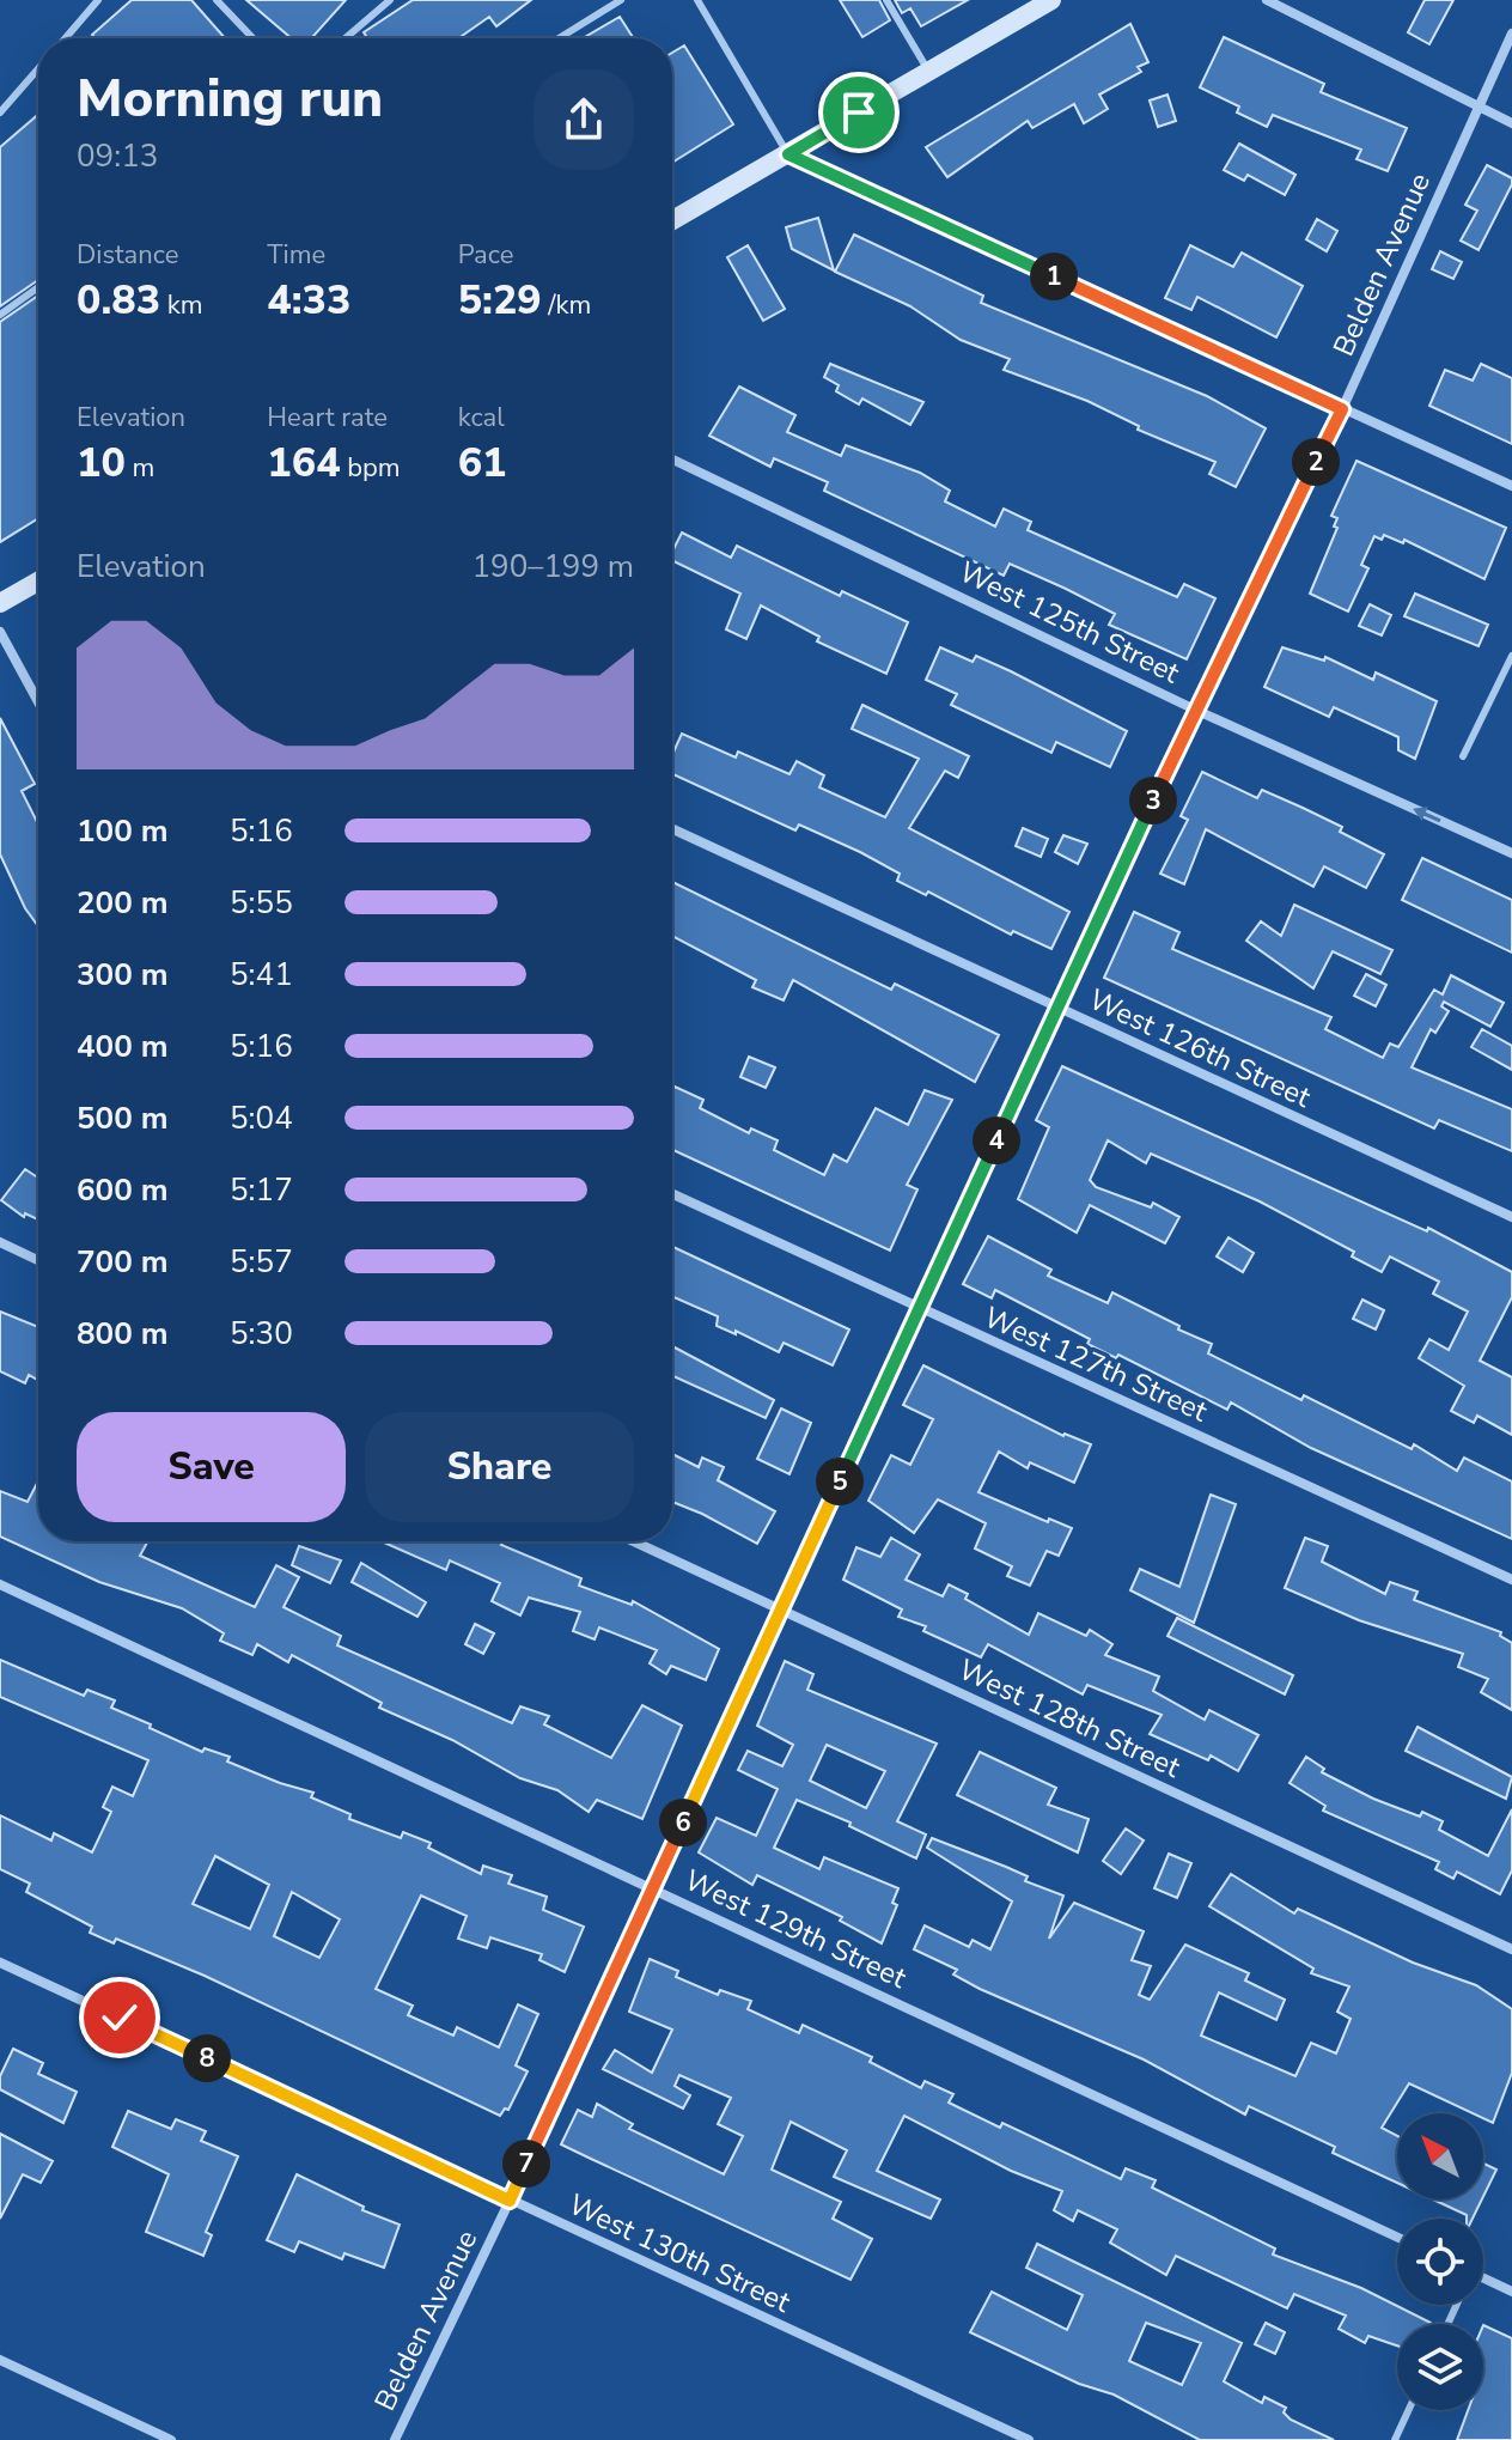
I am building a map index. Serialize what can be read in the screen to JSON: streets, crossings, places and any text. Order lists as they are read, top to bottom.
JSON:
{
  "streets": {
    "street": [
      "Belden Avenue",
      "West 125th Street",
      "West 126th Street",
      "West 127th Street",
      "West 128th Street",
      "West 129th Street",
      "West 130th Street"
    ]
  },
  "crossings": [
    ["Belden Avenue", "West 125th Street"],
    ["Belden Avenue", "West 126th Street"],
    ["Belden Avenue", "West 127th Street"],
    ["Belden Avenue", "West 128th Street"],
    ["Belden Avenue", "West 129th Street"],
    ["Belden Avenue", "West 130th Street"]
  ],
  "one_way": ["West 125th Street"],
  "north": "top left",
  "page": {
    "heading": ["Morning run", "09:13"],
    "stats": [
      ["Distance", "0.83 km"],
      ["Time", "4:33"],
      ["Pace", "5:29 /km"],
      ["Elevation", "10 m"],
      ["Heart rate", "164 bpm"],
      ["kcal", "61"]
    ],
    "pins": [
      "1",
      "2",
      "3",
      "4",
      "5",
      "6",
      "8",
      "7"
    ],
    "chart": ["Elevation", "190–199 m"],
    "list": [
      {
        "name": "100 m",
        "note": "5:16"
      },
      {
        "name": "200 m",
        "note": "5:55"
      },
      {
        "name": "300 m",
        "note": "5:41"
      },
      {
        "name": "400 m",
        "note": "5:16"
      },
      {
        "name": "500 m",
        "note": "5:04"
      },
      {
        "name": "600 m",
        "note": "5:17"
      },
      {
        "name": "700 m",
        "note": "5:57"
      },
      {
        "name": "800 m",
        "note": "5:30"
      }
    ],
    "buttons": ["Save", "Share"]
  }
}
